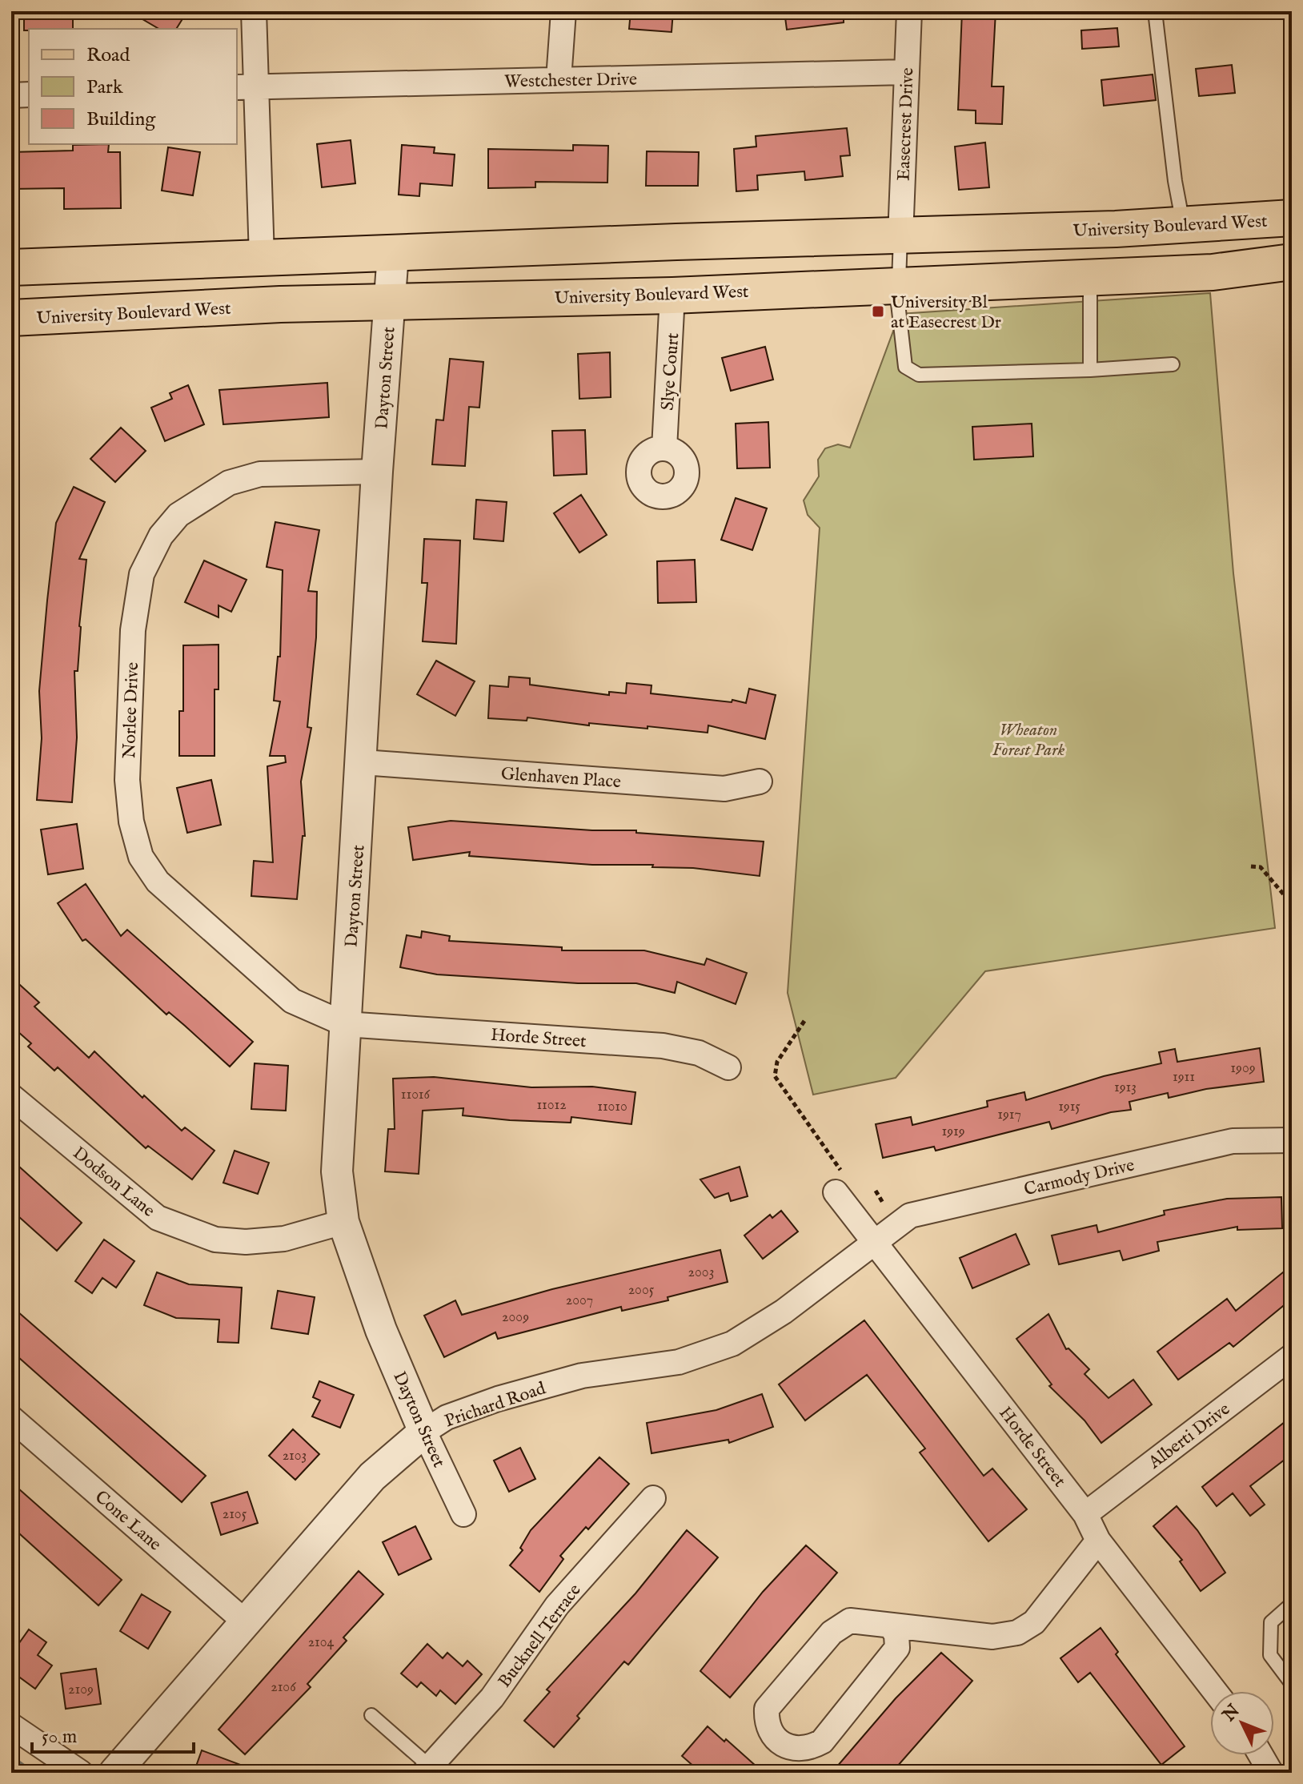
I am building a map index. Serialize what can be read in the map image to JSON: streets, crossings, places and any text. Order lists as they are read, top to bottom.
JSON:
{
  "streets": {
    "main road": ["University Boulevard West"],
    "street": [
      "Westchester Drive",
      "Easecrest Drive",
      "Slye Court",
      "Dayton Street",
      "Norlee Drive",
      "Glenhaven Place",
      "Horde Street",
      "Carmody Drive",
      "Dodson Lane",
      "Prichard Road",
      "Alberti Drive",
      "Cone Lane",
      "Bucknell Terrace"
    ]
  },
  "crossings": [
    ["Westchester Drive", "Easecrest Drive"],
    ["Easecrest Drive", "University Boulevard West"],
    ["University Boulevard West", "Slye Court"],
    ["University Boulevard West", "Dayton Street"],
    ["Dayton Street", "Norlee Drive"],
    ["Dayton Street", "Glenhaven Place"],
    ["Dayton Street", "Horde Street"],
    ["Dayton Street", "Dodson Lane"],
    ["Dayton Street", "Prichard Road"],
    ["Norlee Drive", "Horde Street"],
    ["Horde Street", "Carmody Drive"],
    ["Horde Street", "Prichard Road"],
    ["Horde Street", "Alberti Drive"],
    ["Carmody Drive", "Prichard Road"],
    ["Prichard Road", "Cone Lane"]
  ],
  "parks": ["Wheaton Forest Park"],
  "places": {
    "transit": ["University Bl at Easecrest Dr"]
  },
  "house_numbers": [
    "1909",
    "1911",
    "1913",
    "11016",
    "11012",
    "11010",
    "1915",
    "1917",
    "1919",
    "2003",
    "2005",
    "2007",
    "2009",
    "2103",
    "2105",
    "2104",
    "2106",
    "2109"
  ],
  "legend": ["Road", "Park", "Building"],
  "scale_bar": "50 m",
  "north": "top left"
}
